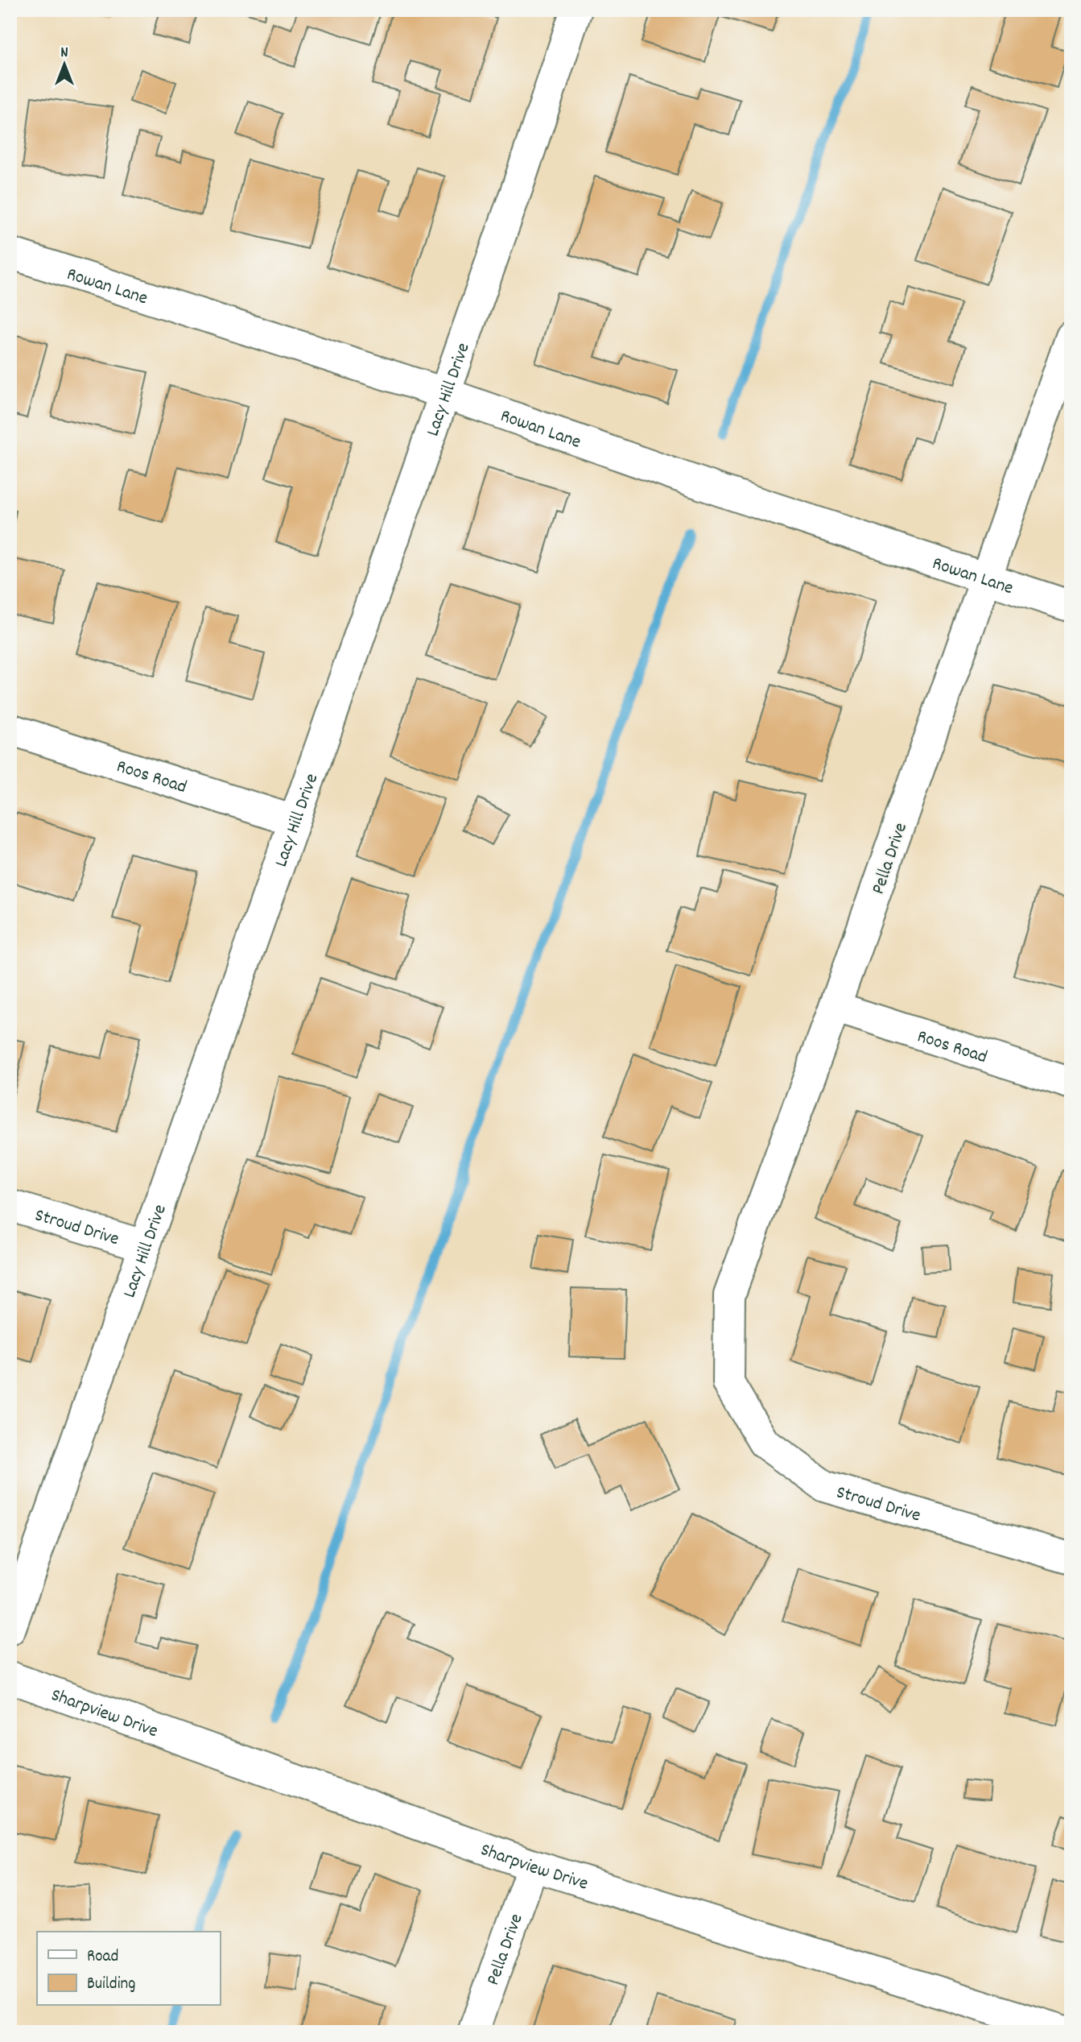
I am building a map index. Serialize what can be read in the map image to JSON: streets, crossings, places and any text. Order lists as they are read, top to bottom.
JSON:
{
  "streets": {
    "street": [
      "Rowan Lane",
      "Lacy Hill Drive",
      "Roos Road",
      "Pella Drive",
      "Stroud Drive",
      "Sharpview Drive"
    ]
  },
  "crossings": [
    ["Rowan Lane", "Lacy Hill Drive"],
    ["Rowan Lane", "Pella Drive"],
    ["Lacy Hill Drive", "Roos Road"],
    ["Lacy Hill Drive", "Stroud Drive"],
    ["Roos Road", "Pella Drive"],
    ["Pella Drive", "Stroud Drive"],
    ["Pella Drive", "Sharpview Drive"]
  ],
  "legend": ["Road", "Building"],
  "north": "top"
}
